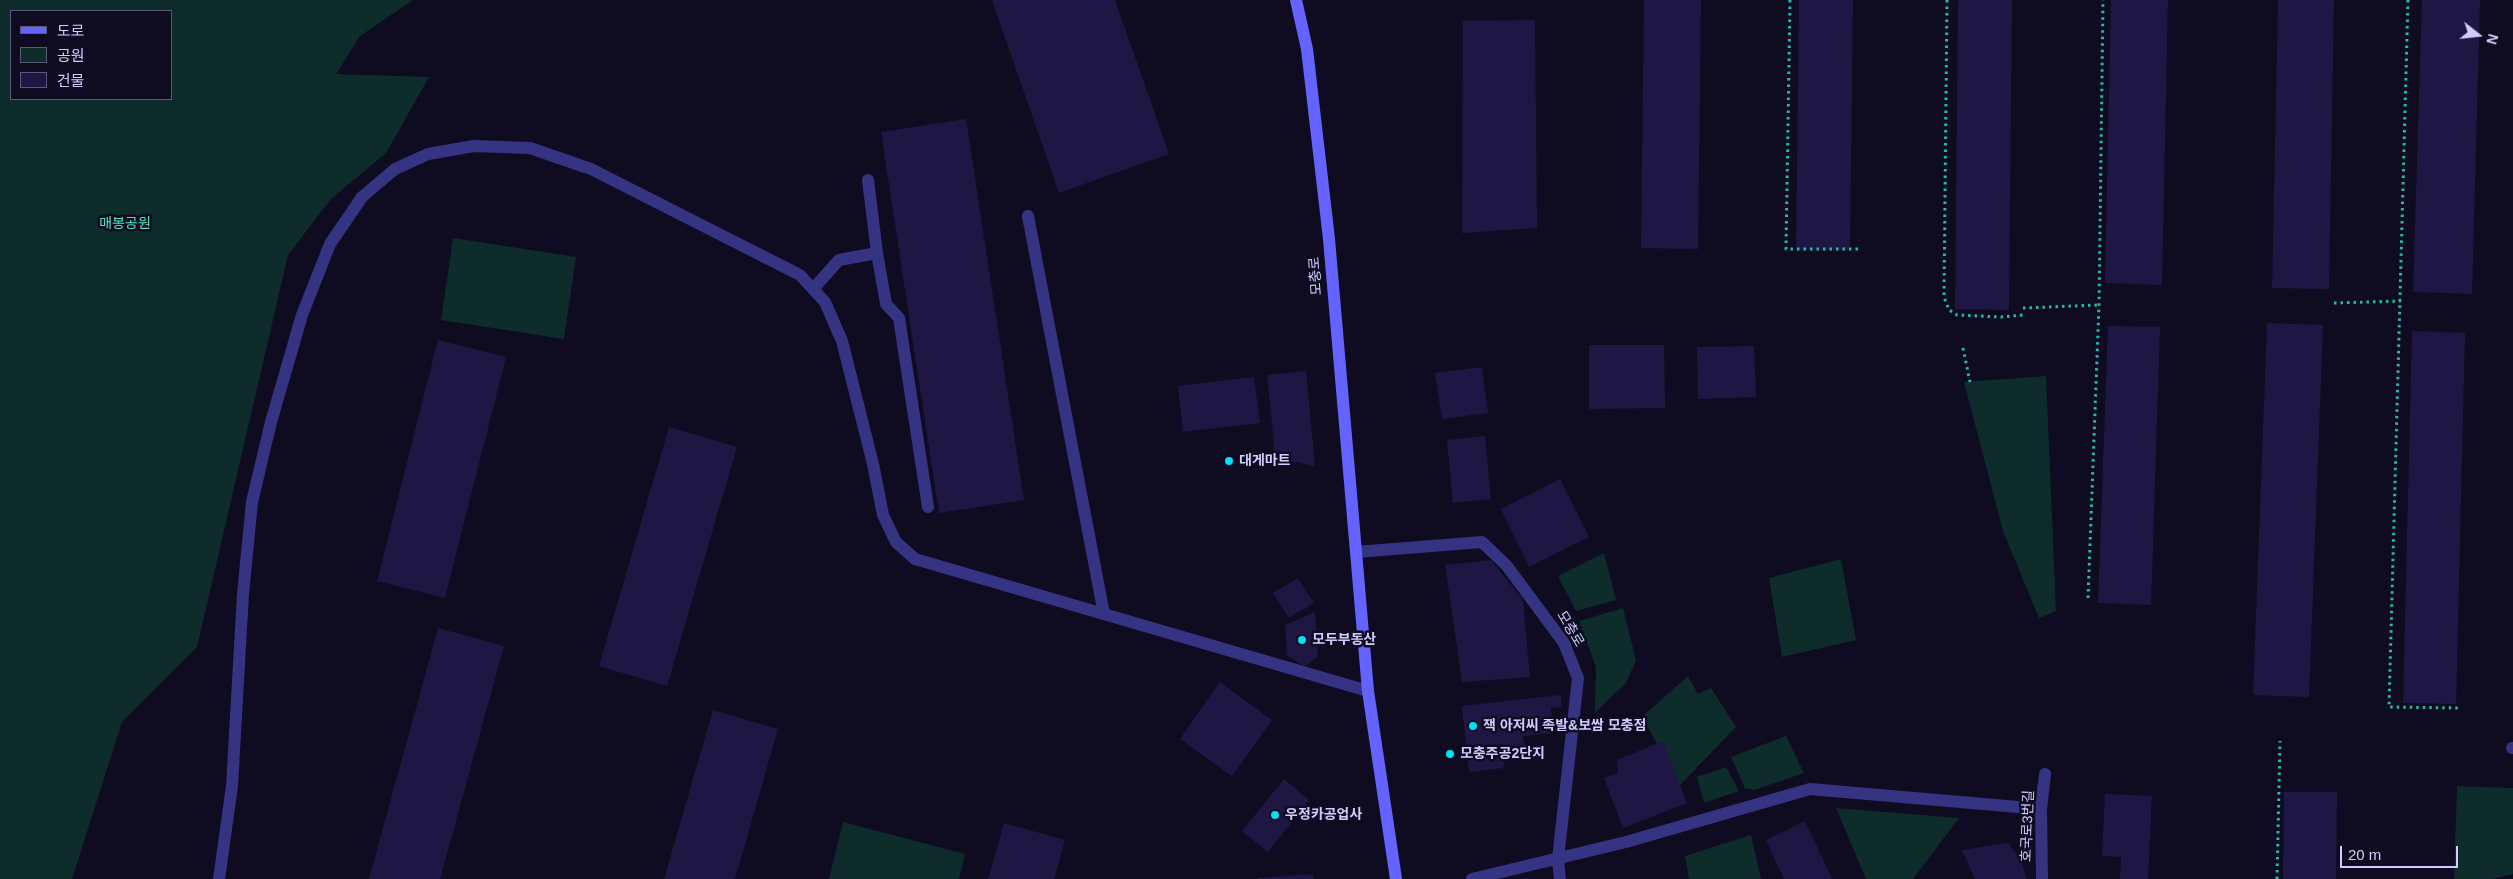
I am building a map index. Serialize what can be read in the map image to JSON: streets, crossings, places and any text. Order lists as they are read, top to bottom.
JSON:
{
  "streets": {
    "main road": ["모충로"],
    "street": ["호국로3번길"]
  },
  "parks": ["매봉공원"],
  "places": [
    "대게마트",
    "모두부동산",
    "잭 아저씨 족발&보쌈 모충점",
    "모충주공2단지",
    "우정카공업사"
  ],
  "legend": ["도로", "공원", "건물"],
  "scale_bar": "20 m",
  "north": "right"
}
